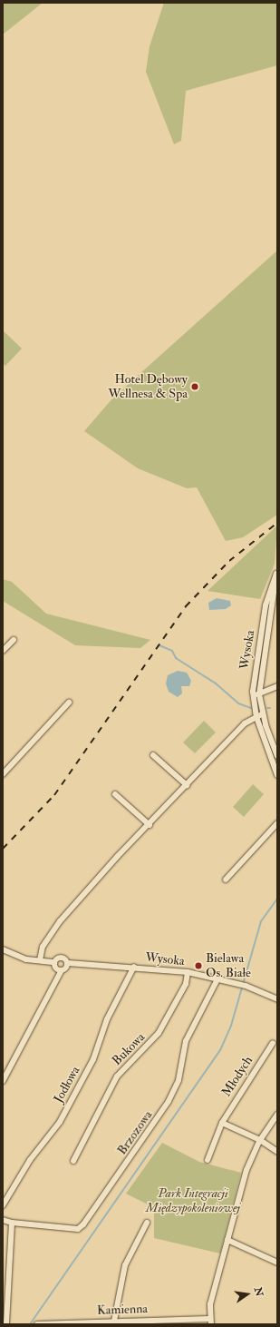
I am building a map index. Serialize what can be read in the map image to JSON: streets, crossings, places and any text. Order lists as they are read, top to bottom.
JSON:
{
  "streets": {
    "street": [
      "Wysoka",
      "Bukowa",
      "Młodych",
      "Jodłowa",
      "Brzozowa",
      "Kamienna"
    ]
  },
  "crossings": [
    ["Wysoka", "Bukowa"],
    ["Wysoka", "Jodłowa"],
    ["Wysoka", "Brzozowa"]
  ],
  "parks": ["Park Integracji Międzypokoleniowej"],
  "places": ["Hotel Dębowy Wellnesa & Spa", "Bielawa Os. Białe"],
  "north": "right"
}
